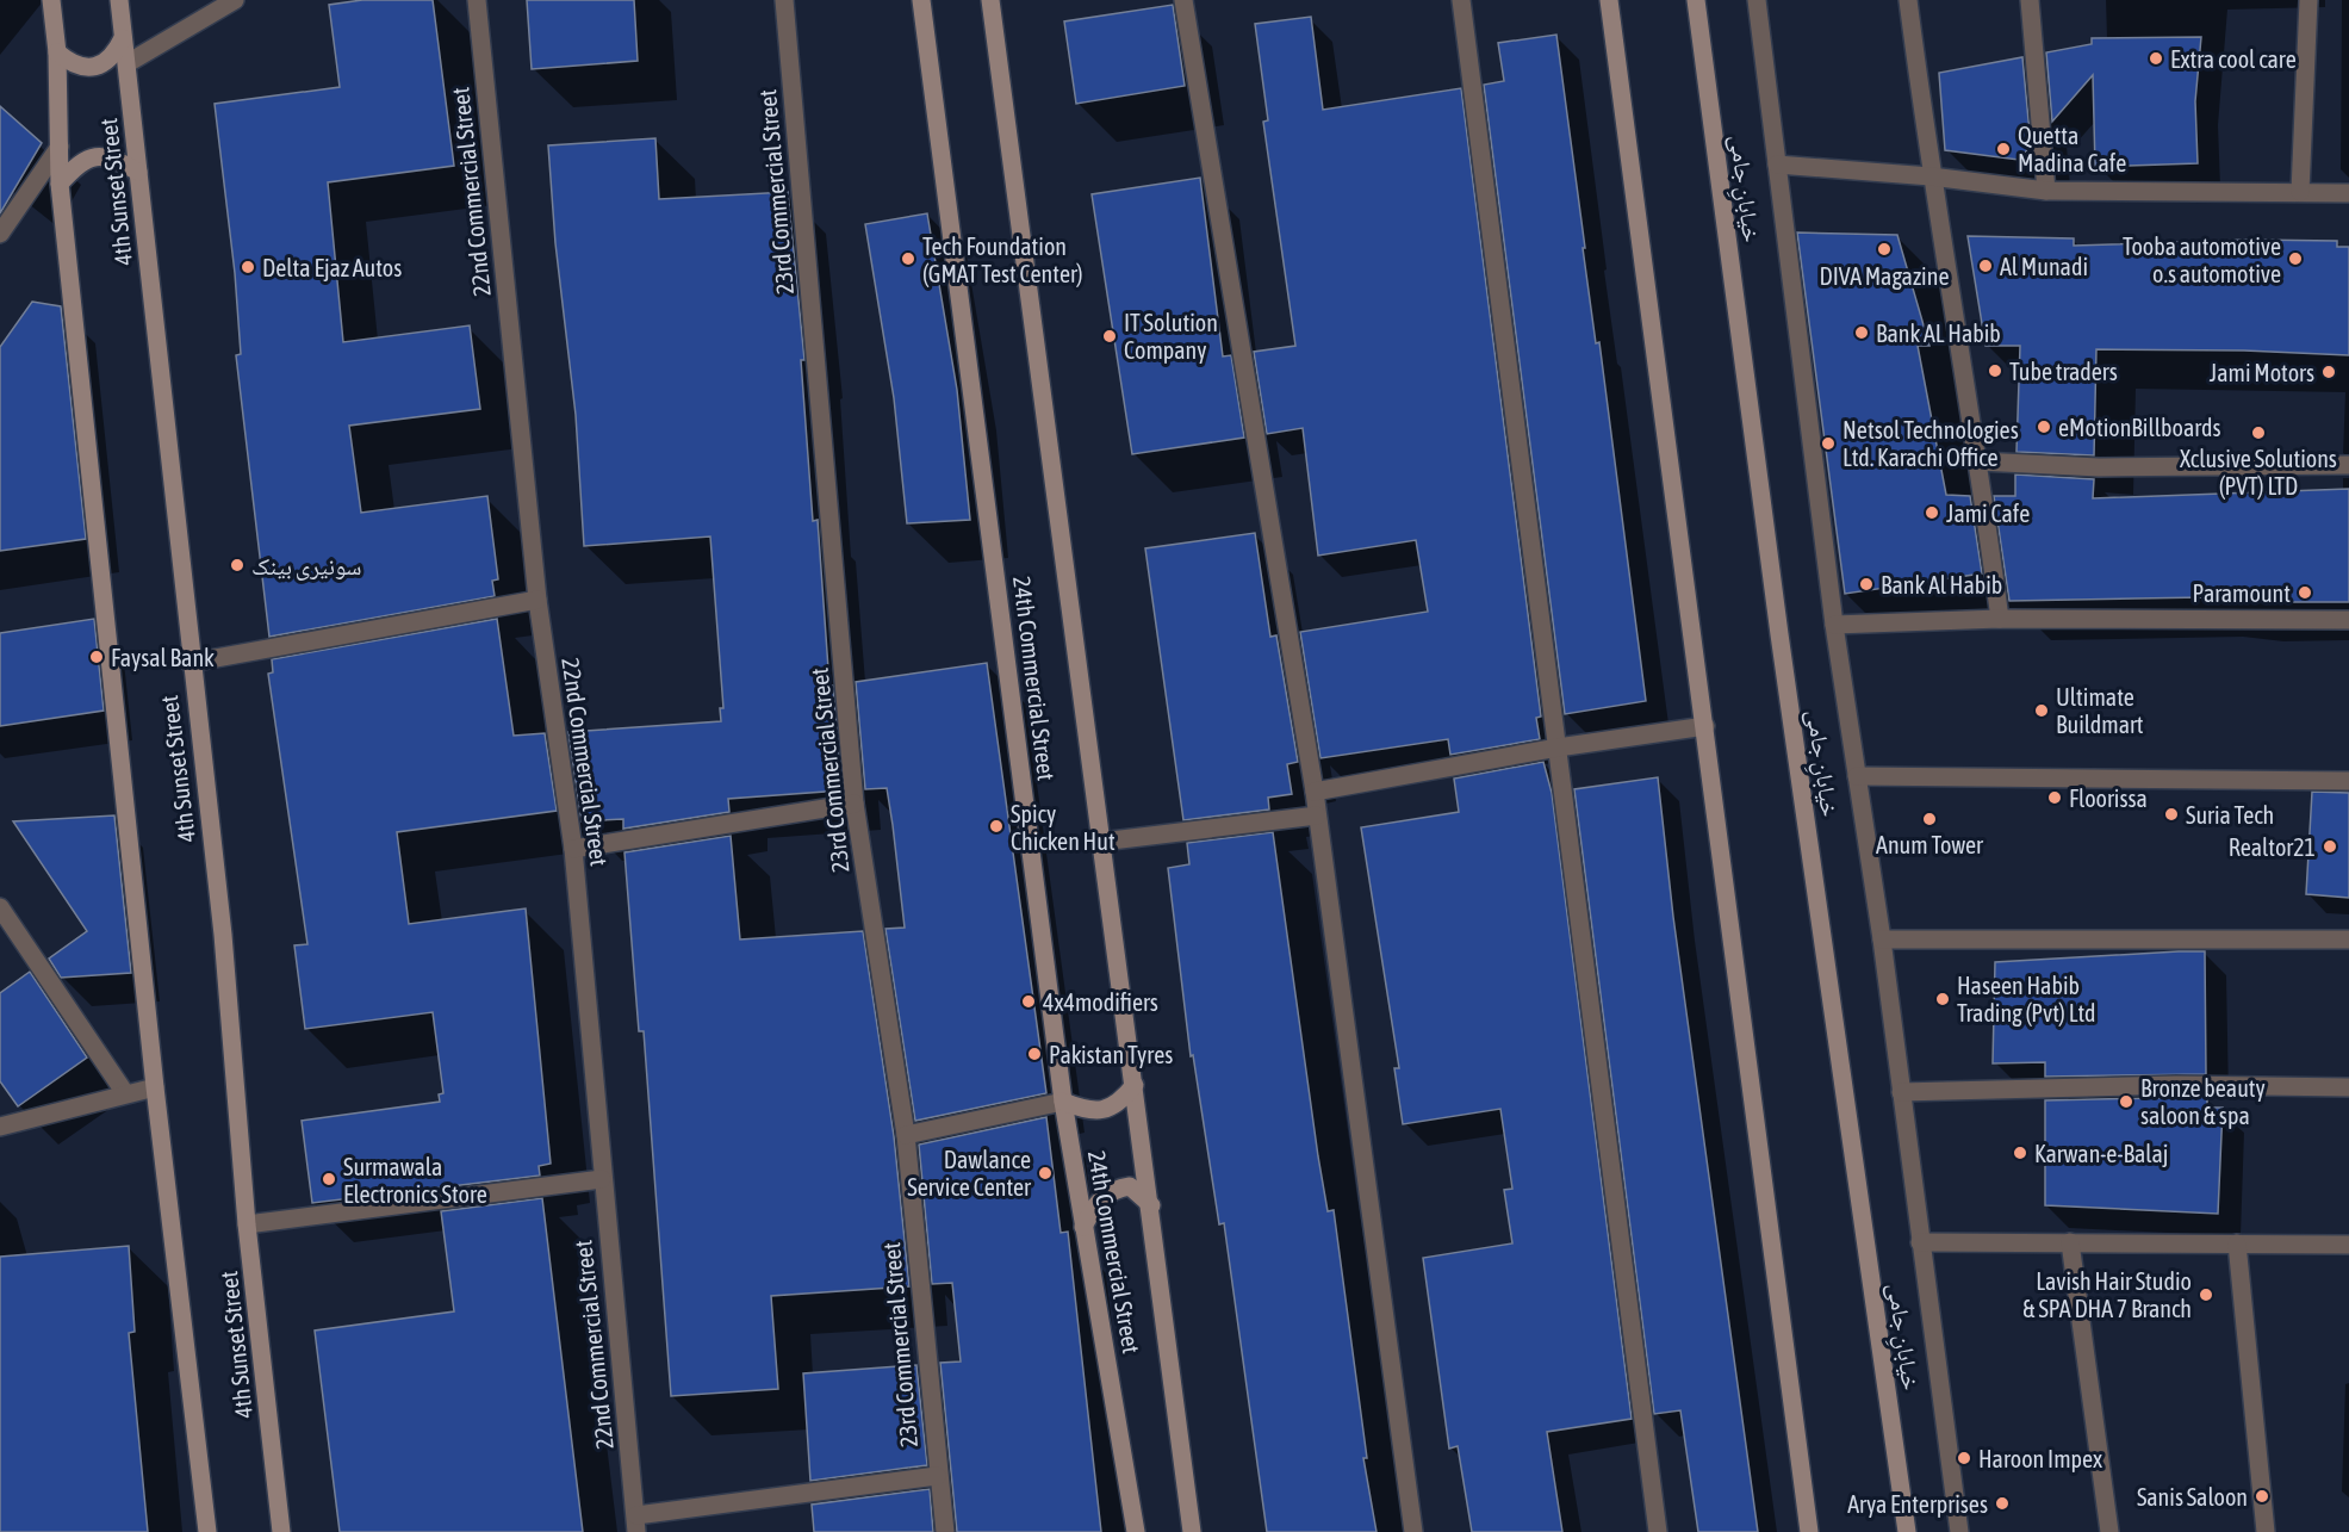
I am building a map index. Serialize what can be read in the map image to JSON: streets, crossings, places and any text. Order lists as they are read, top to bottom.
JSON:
{
  "streets": {
    "street": [
      "خیابانِ جامی",
      "4th Sunset Street",
      "22nd Commercial Street",
      "23rd Commercial Street",
      "24th Commercial Street"
    ]
  },
  "places": [
    "Extra cool care",
    "Quetta Madina Cafe",
    "DIVA Magazine",
    "Tech Foundation (GMAT Test Center)",
    "Tooba automotive o.s automotive",
    "Al Munadi",
    "Delta Ejaz Autos",
    "Bank AL Habib",
    "IT Solution Company",
    "Tube traders",
    "Jami Motors",
    "eMotionBillboards",
    "Xclusive Solutions (PVT) LTD",
    "Netsol Technologies Ltd. Karachi Office",
    "Jami Cafe",
    "سونیری بینک",
    "Bank Al Habib",
    "Paramount",
    "Faysal Bank",
    "Ultimate Buildmart",
    "Floorissa",
    "Suria Tech",
    "Anum Tower",
    "Spicy Chicken Hut",
    "Realtor21",
    "Haseen Habib Trading (Pvt) Ltd",
    "4x4modifiers",
    "Pakistan Tyres",
    "Bronze beauty saloon & spa",
    "Karwan-e-Balaj",
    "Dawlance Service Center",
    "Surmawala Electronics Store",
    "Lavish Hair Studio & SPA DHA 7 Branch",
    "Haroon Impex",
    "Sanis Saloon",
    "Arya Enterprises"
  ]
}
